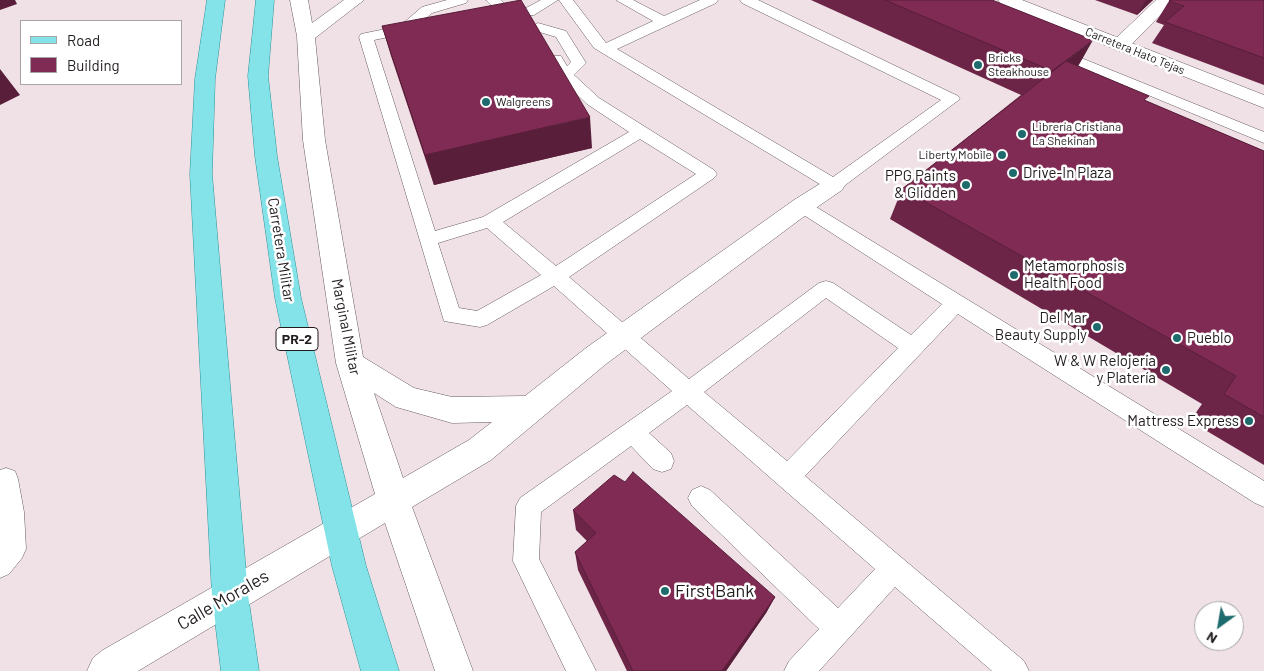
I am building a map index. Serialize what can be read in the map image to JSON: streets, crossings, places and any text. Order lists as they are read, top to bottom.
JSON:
{
  "streets": {
    "main road": ["Carretera Militar", "PR-2"],
    "street": ["Carretera Hato Tejas", "Marginal Militar", "Calle Morales"]
  },
  "crossings": [
    ["Carretera Militar", "Calle Morales"],
    ["Marginal Militar", "Calle Morales"]
  ],
  "places": [
    "Bricks Steakhouse",
    "Walgreens",
    "Librería Cristiana La Shekinah",
    "Liberty Mobile",
    "Drive-In Plaza",
    "PPG Paints & Glidden",
    "Metamorphosis Health Food",
    "Del Mar Beauty Supply",
    "Pueblo",
    "W & W Relojería y Platería",
    "Mattress Express",
    "First Bank"
  ],
  "legend": ["Road", "Building"],
  "north": "bottom left"
}
